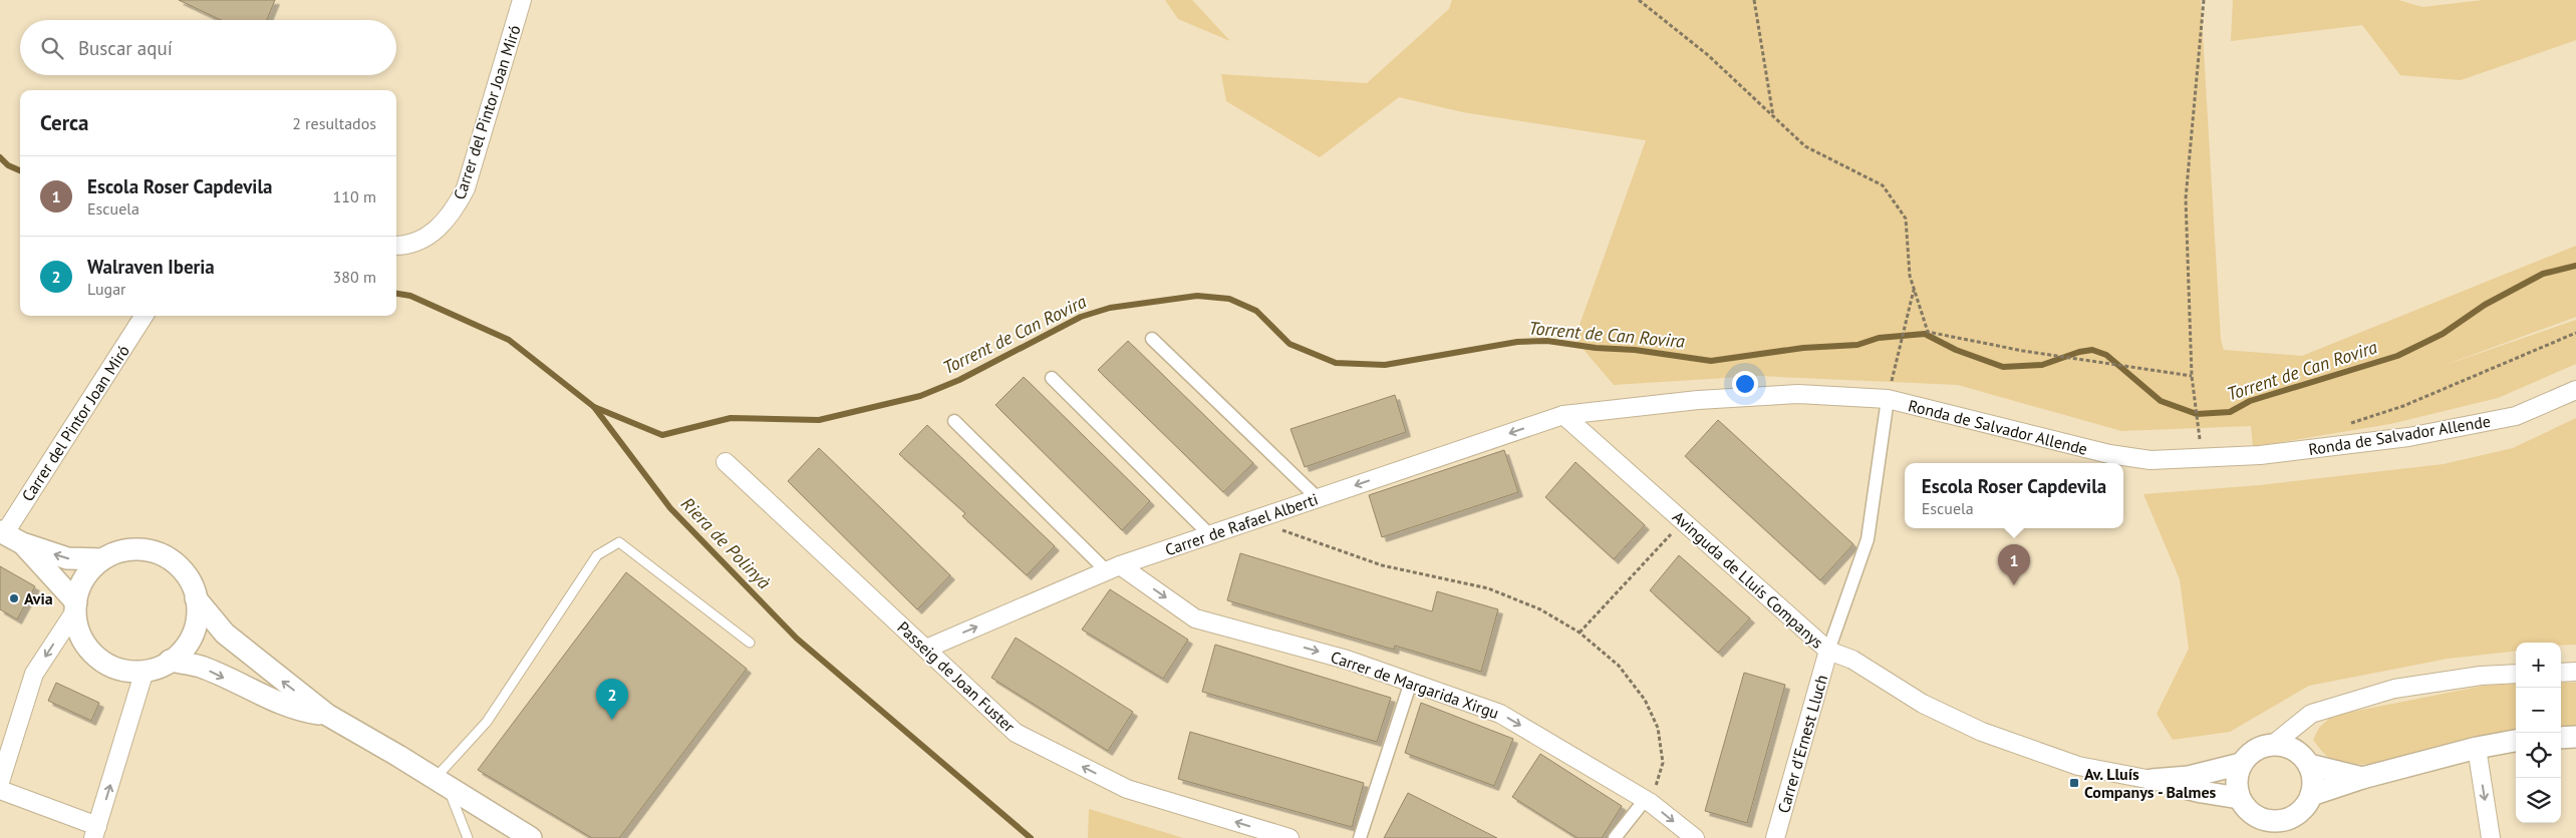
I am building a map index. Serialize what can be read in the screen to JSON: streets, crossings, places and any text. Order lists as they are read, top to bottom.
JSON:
{
  "streets": {
    "street": [
      "Carrer del Pintor Joan Miró",
      "Ronda de Salvador Allende",
      "Carrer de Rafael Alberti",
      "Avinguda de Lluís Companys",
      "Passeig de Joan Fuster",
      "Carrer de Margarida Xirgu",
      "Carrer d'Ernest Lluch"
    ]
  },
  "crossings": [
    ["Ronda de Salvador Allende", "Carrer de Rafael Alberti"],
    ["Ronda de Salvador Allende", "Avinguda de Lluís Companys"],
    ["Carrer de Rafael Alberti", "Avinguda de Lluís Companys"],
    ["Carrer de Rafael Alberti", "Passeig de Joan Fuster"],
    ["Carrer de Rafael Alberti", "Carrer de Margarida Xirgu"],
    ["Avinguda de Lluís Companys", "Carrer d'Ernest Lluch"]
  ],
  "one_way": ["Passeig de Joan Fuster", "Carrer de Margarida Xirgu"],
  "water": ["Torrent de Can Rovira", "Riera de Polinyà"],
  "places": {
    "other": ["Avia"],
    "transit": ["Av. Lluís Companys - Balmes"]
  },
  "page": {
    "search": "Buscar aquí",
    "heading": ["Cerca", "2 resultados"],
    "list": [
      {
        "mark": "1",
        "name": "Escola Roser Capdevila",
        "note": "Escuela",
        "value": "110 m"
      },
      {
        "mark": "2",
        "name": "Walraven Iberia",
        "note": "Lugar",
        "value": "380 m"
      }
    ],
    "popup": ["Escola Roser Capdevila", "Escuela"],
    "pins": ["1", "2"],
    "map_buttons": ["+", "−"]
  }
}
